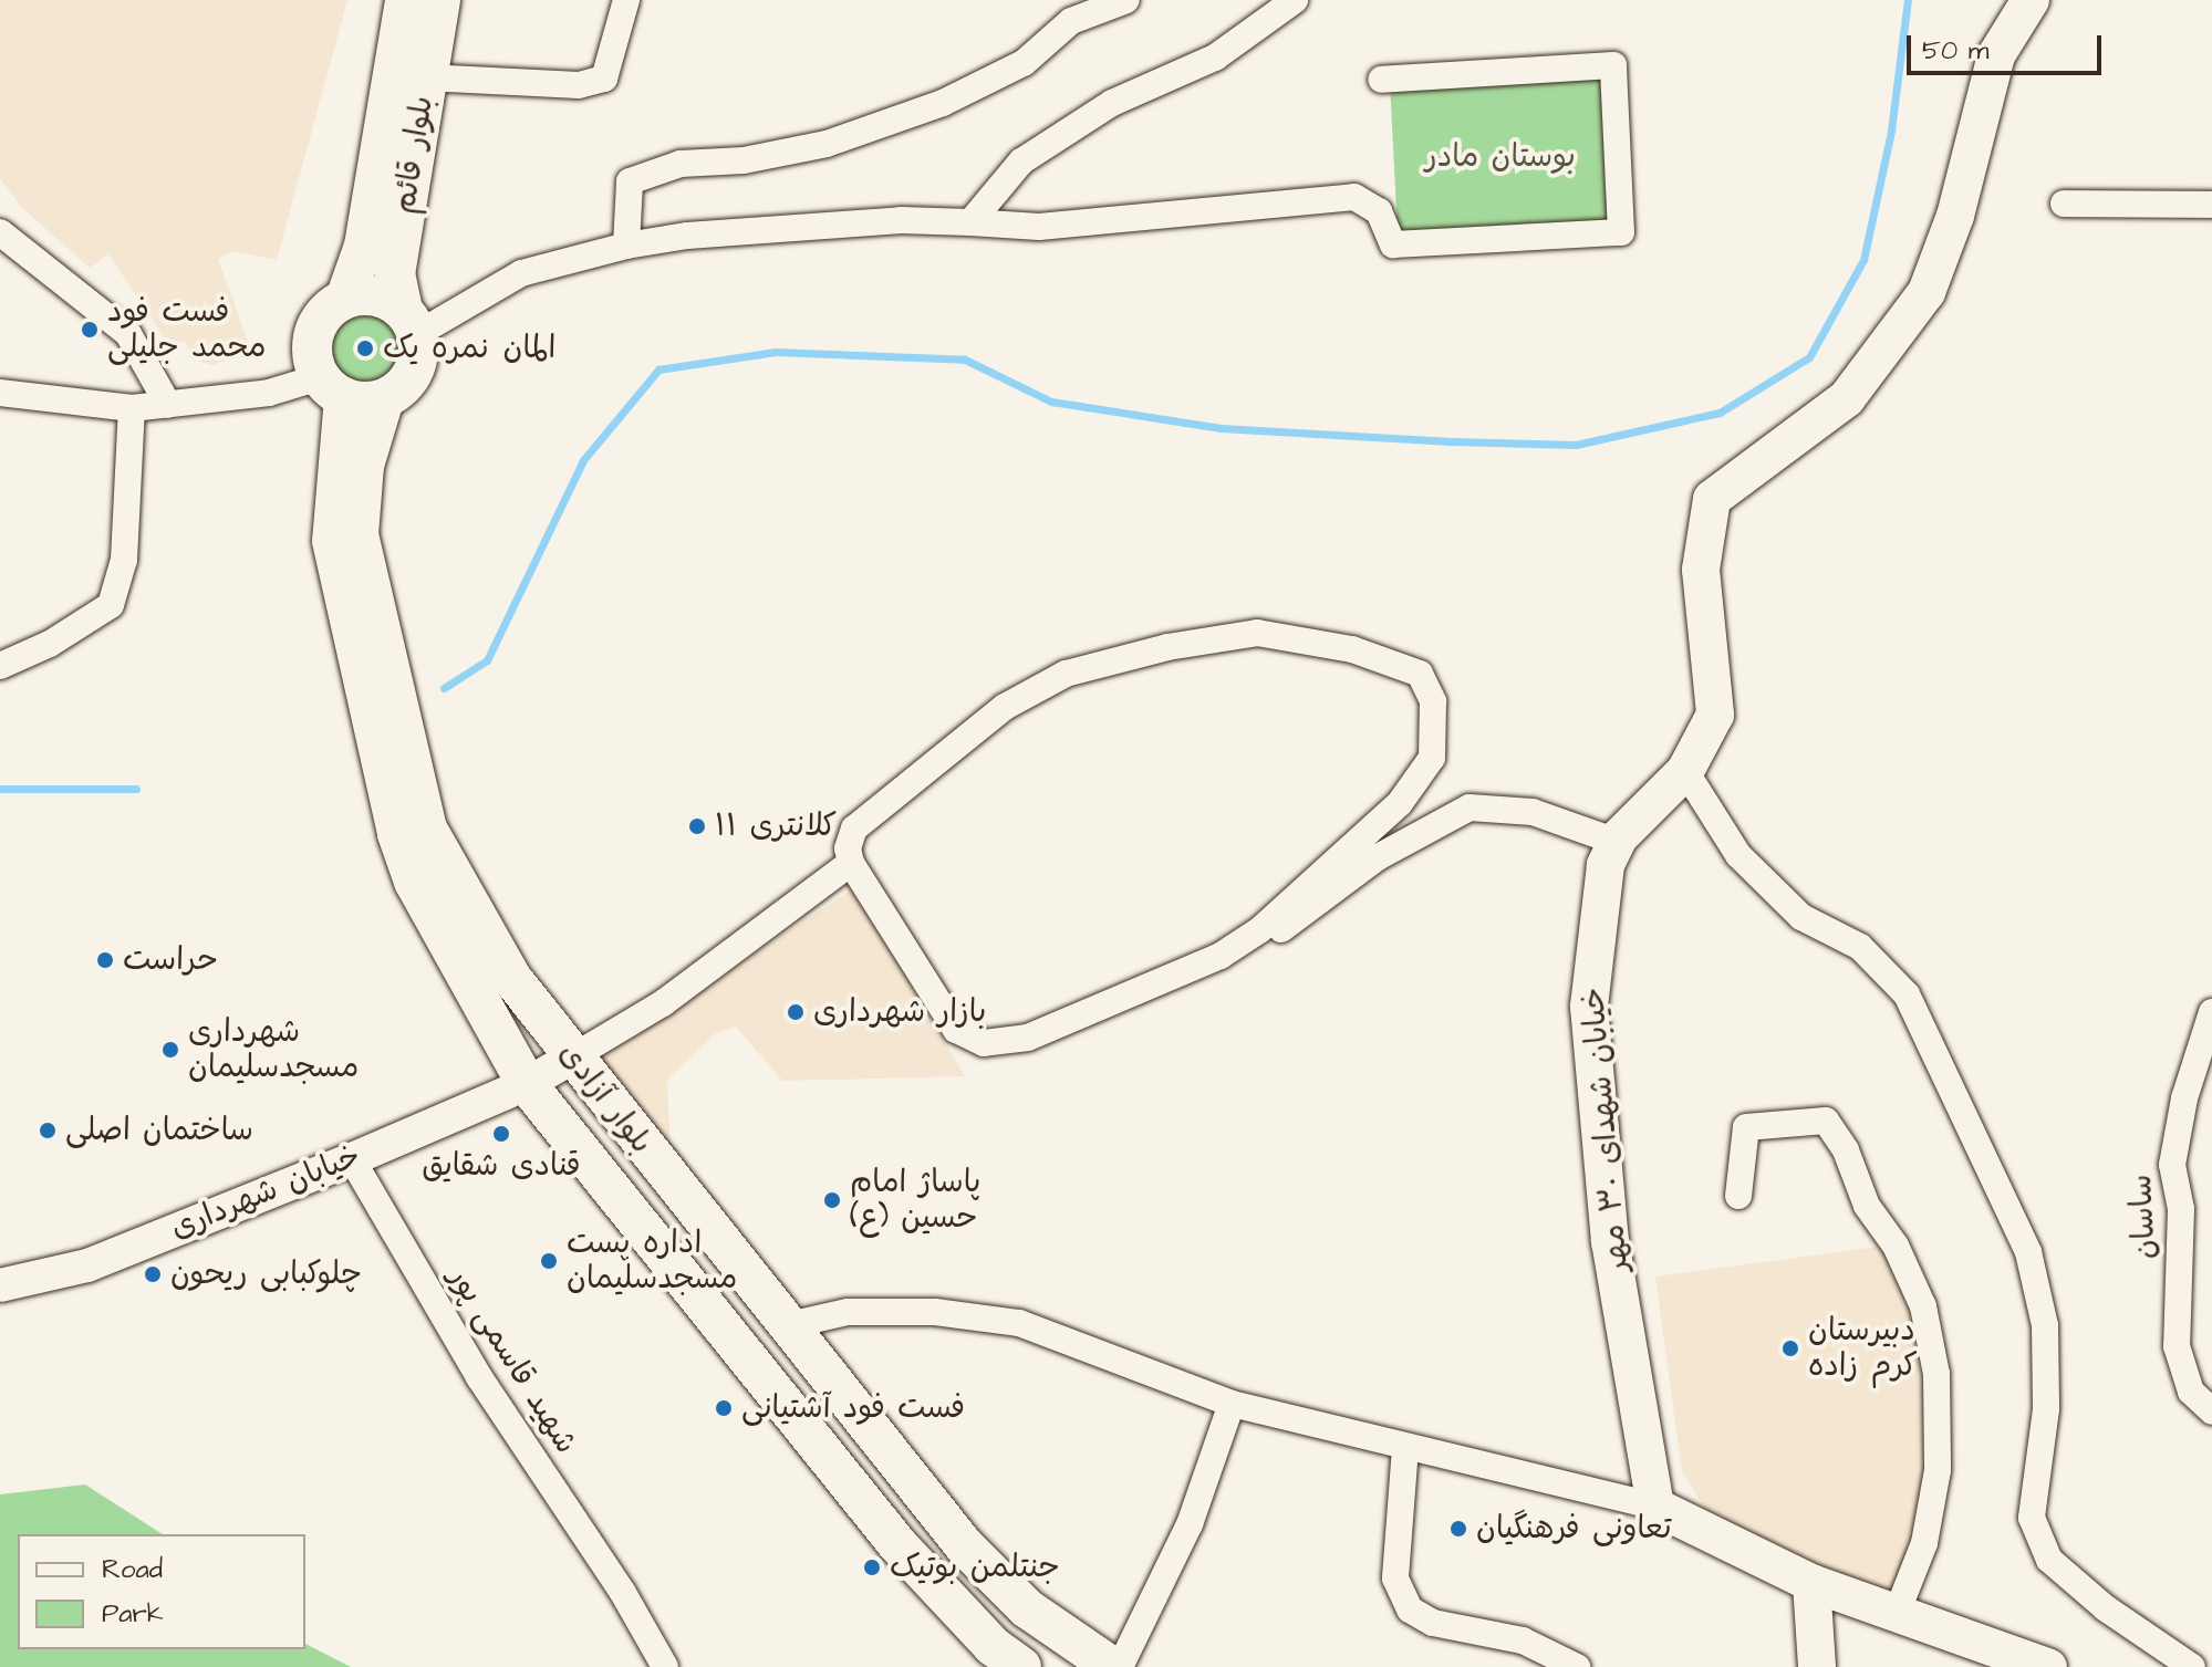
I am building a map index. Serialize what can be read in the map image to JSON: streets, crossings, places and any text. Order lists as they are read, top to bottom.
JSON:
{
  "streets": {
    "main road": ["بلوار قائم", "بلوار آزادی", "خیابان شهدای ۳۰ مهر"],
    "street": ["خیابان شهرداری", "ساسان", "شهید قاسمی پور"]
  },
  "crossings": [
    ["بلوار قائم", "بلوار آزادی"],
    ["بلوار آزادی", "خیابان شهرداری"],
    ["خیابان شهرداری", "شهید قاسمی پور"]
  ],
  "parks": ["بوستان مادر"],
  "places": [
    "فست فود محمد جلیلی",
    "المان نمره یک",
    "کلانتری ۱۱",
    "حراست",
    "بازار شهرداری",
    "شهرداری مسجدسلیمان",
    "ساختمان اصلی",
    "قنادی شقایق",
    "پاساژ امام حسین (ع)",
    "اداره پست مسجدسلیمان",
    "چلوکبابی ریحون",
    "دبیرستان کرم زاده",
    "فست فود آشتیانی",
    "تعاونی فرهنگیان",
    "جنتلمن بوتیک"
  ],
  "legend": ["Road", "Park"],
  "scale_bar": "50 m"
}
